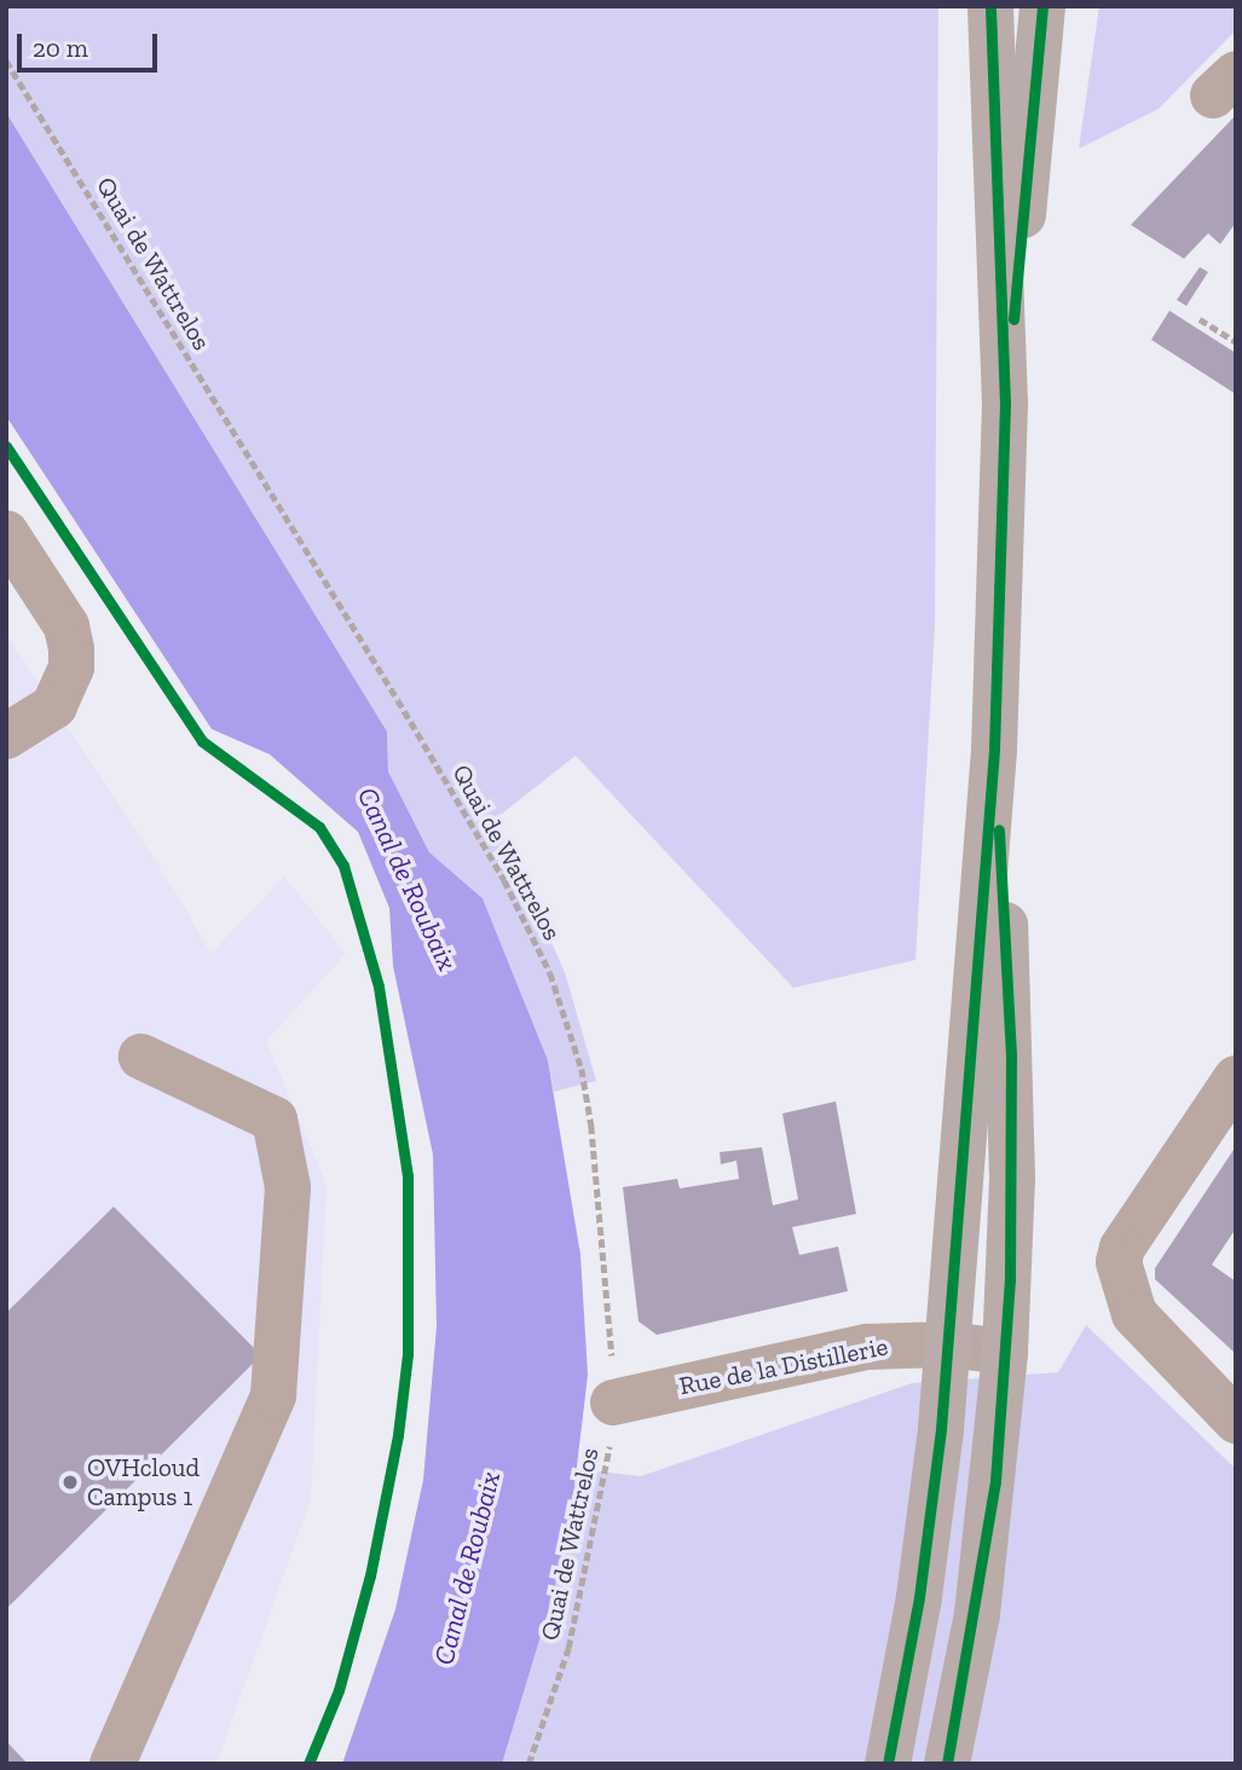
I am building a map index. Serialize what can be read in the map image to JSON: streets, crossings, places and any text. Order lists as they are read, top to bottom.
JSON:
{
  "streets": {
    "street": ["Rue de la Distillerie"],
    "path": ["Quai de Wattrelos"]
  },
  "crossings": [
    ["Quai de Wattrelos", "Rue de la Distillerie"]
  ],
  "water": ["Canal de Roubaix"],
  "places": ["OVHcloud Campus 1"],
  "scale_bar": "20 m"
}
